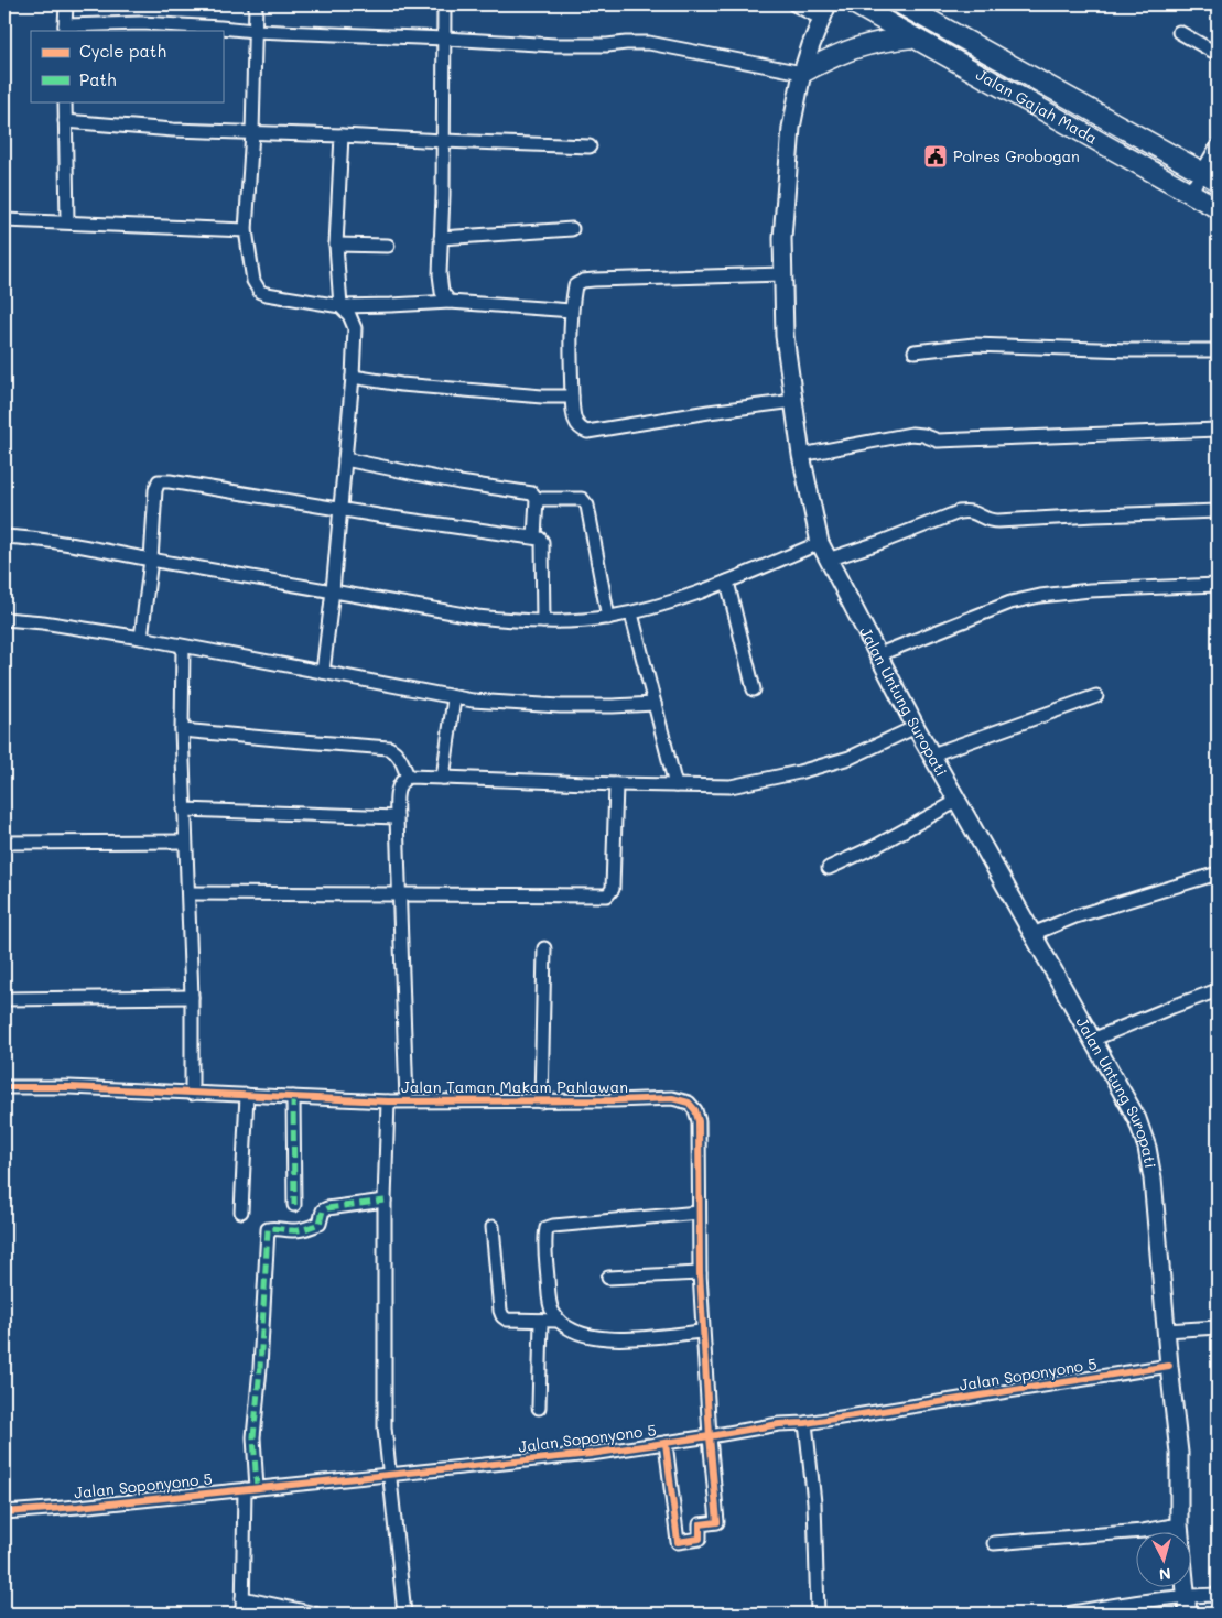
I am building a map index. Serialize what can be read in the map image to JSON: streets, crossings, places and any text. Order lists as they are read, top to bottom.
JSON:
{
  "streets": {
    "main road": ["Jalan Gajah Mada", "Jalan Untung Suropati"],
    "street": ["Jalan Taman Makam Pahlawan", "Jalan Soponyono 5"]
  },
  "crossings": [
    ["Jalan Untung Suropati", "Jalan Soponyono 5"],
    ["Jalan Taman Makam Pahlawan", "Jalan Soponyono 5"]
  ],
  "places": {
    "public building": ["Polres Grobogan"]
  },
  "legend": ["Cycle path", "Path"],
  "north": "bottom"
}
